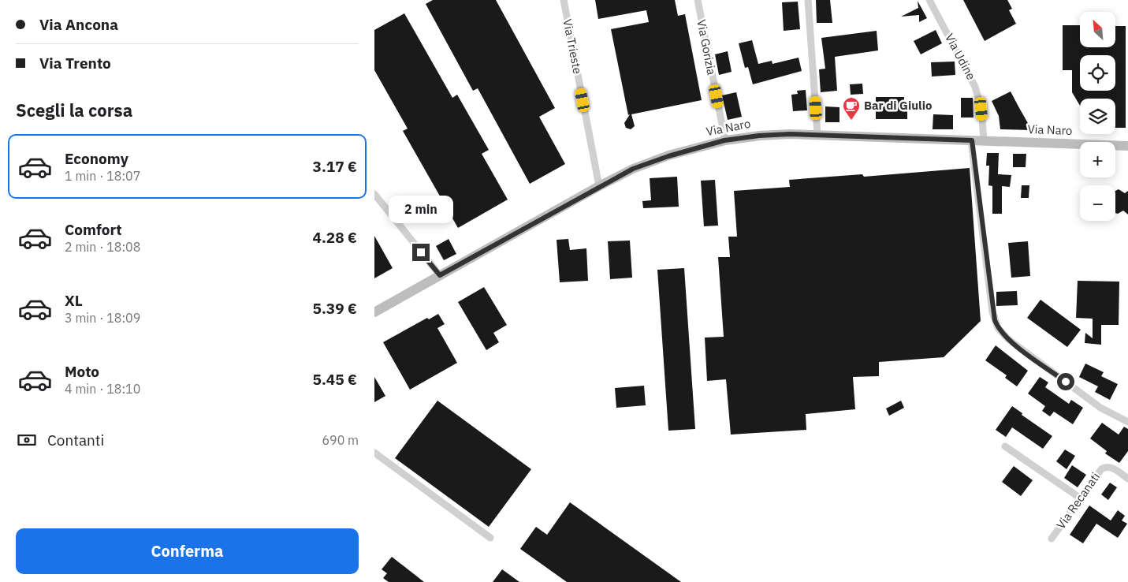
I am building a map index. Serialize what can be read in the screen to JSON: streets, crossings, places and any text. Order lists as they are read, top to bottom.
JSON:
{
  "streets": {
    "street": [
      "Via Trieste",
      "Via Gorizia",
      "Via Udine",
      "Via Naro",
      "Via Recanati"
    ]
  },
  "crossings": [
    ["Via Trieste", "Via Naro"],
    ["Via Gorizia", "Via Naro"],
    ["Via Udine", "Via Naro"]
  ],
  "places": {
    "cafe": ["Bar di Giulio"]
  },
  "north": "top left",
  "page": {
    "banner": ["Via Ancona", "Via Trento"],
    "map_buttons": ["+", "−"],
    "heading": "Scegli la corsa",
    "list": [
      {
        "name": "Economy",
        "note": "1 min · 18:07",
        "value": "3.17 €"
      },
      {
        "name": "Comfort",
        "note": "2 min · 18:08",
        "value": "4.28 €"
      },
      {
        "name": "XL",
        "note": "3 min · 18:09",
        "value": "5.39 €"
      },
      {
        "name": "Moto",
        "note": "4 min · 18:10",
        "value": "5.45 €"
      }
    ],
    "bubble": "2 min",
    "pay": ["Contanti", "690 m"],
    "buttons": "Conferma"
  }
}
